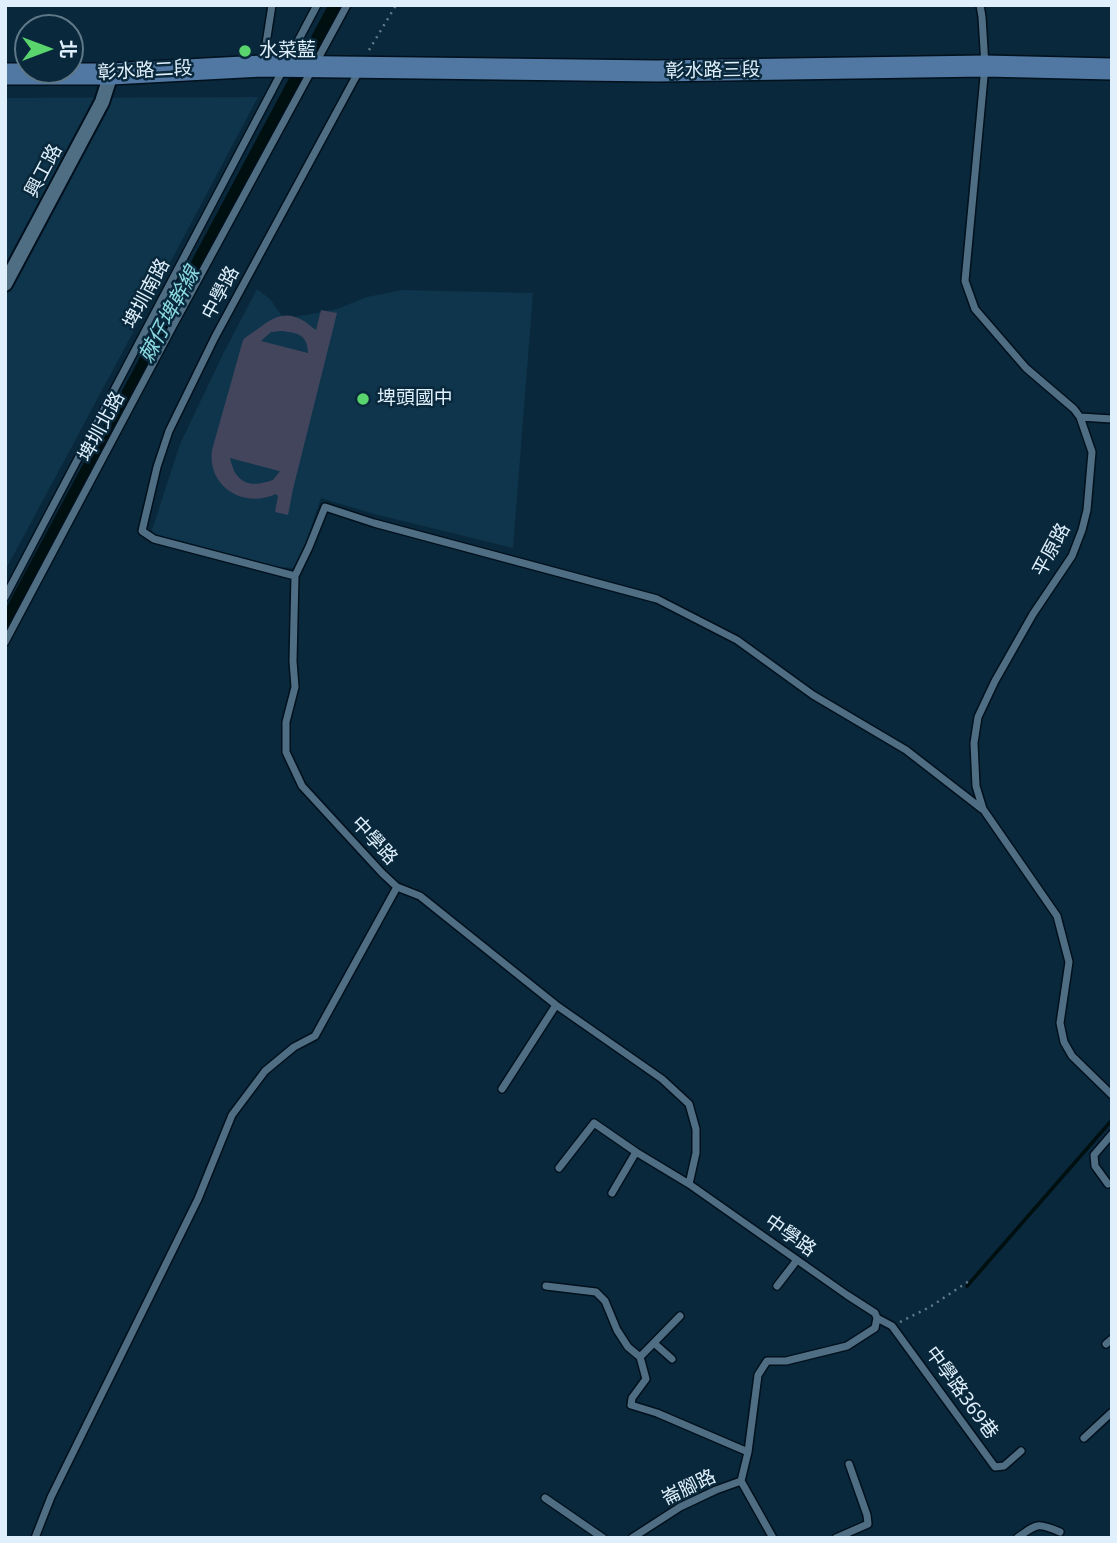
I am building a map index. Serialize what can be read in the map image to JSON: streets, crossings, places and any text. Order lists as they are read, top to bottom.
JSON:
{
  "streets": {
    "main road": ["彰水路二段", "彰水路三段"],
    "street": ["興工路"],
    "lane": [
      "中學路",
      "埤圳南路",
      "埤圳北路",
      "平原路",
      "中學路369巷",
      "崙腳路"
    ]
  },
  "crossings": [
    ["彰水路二段", "彰水路三段"],
    ["彰水路二段", "興工路"],
    ["彰水路二段", "埤圳南路"],
    ["彰水路二段", "埤圳北路"],
    ["彰水路三段", "中學路"],
    ["彰水路三段", "埤圳北路"],
    ["彰水路三段", "平原路"],
    ["中學路", "中學路369巷"]
  ],
  "water": ["棘仔埤幹線"],
  "places": ["水菜藍", "埤頭國中"],
  "north": "right"
}
